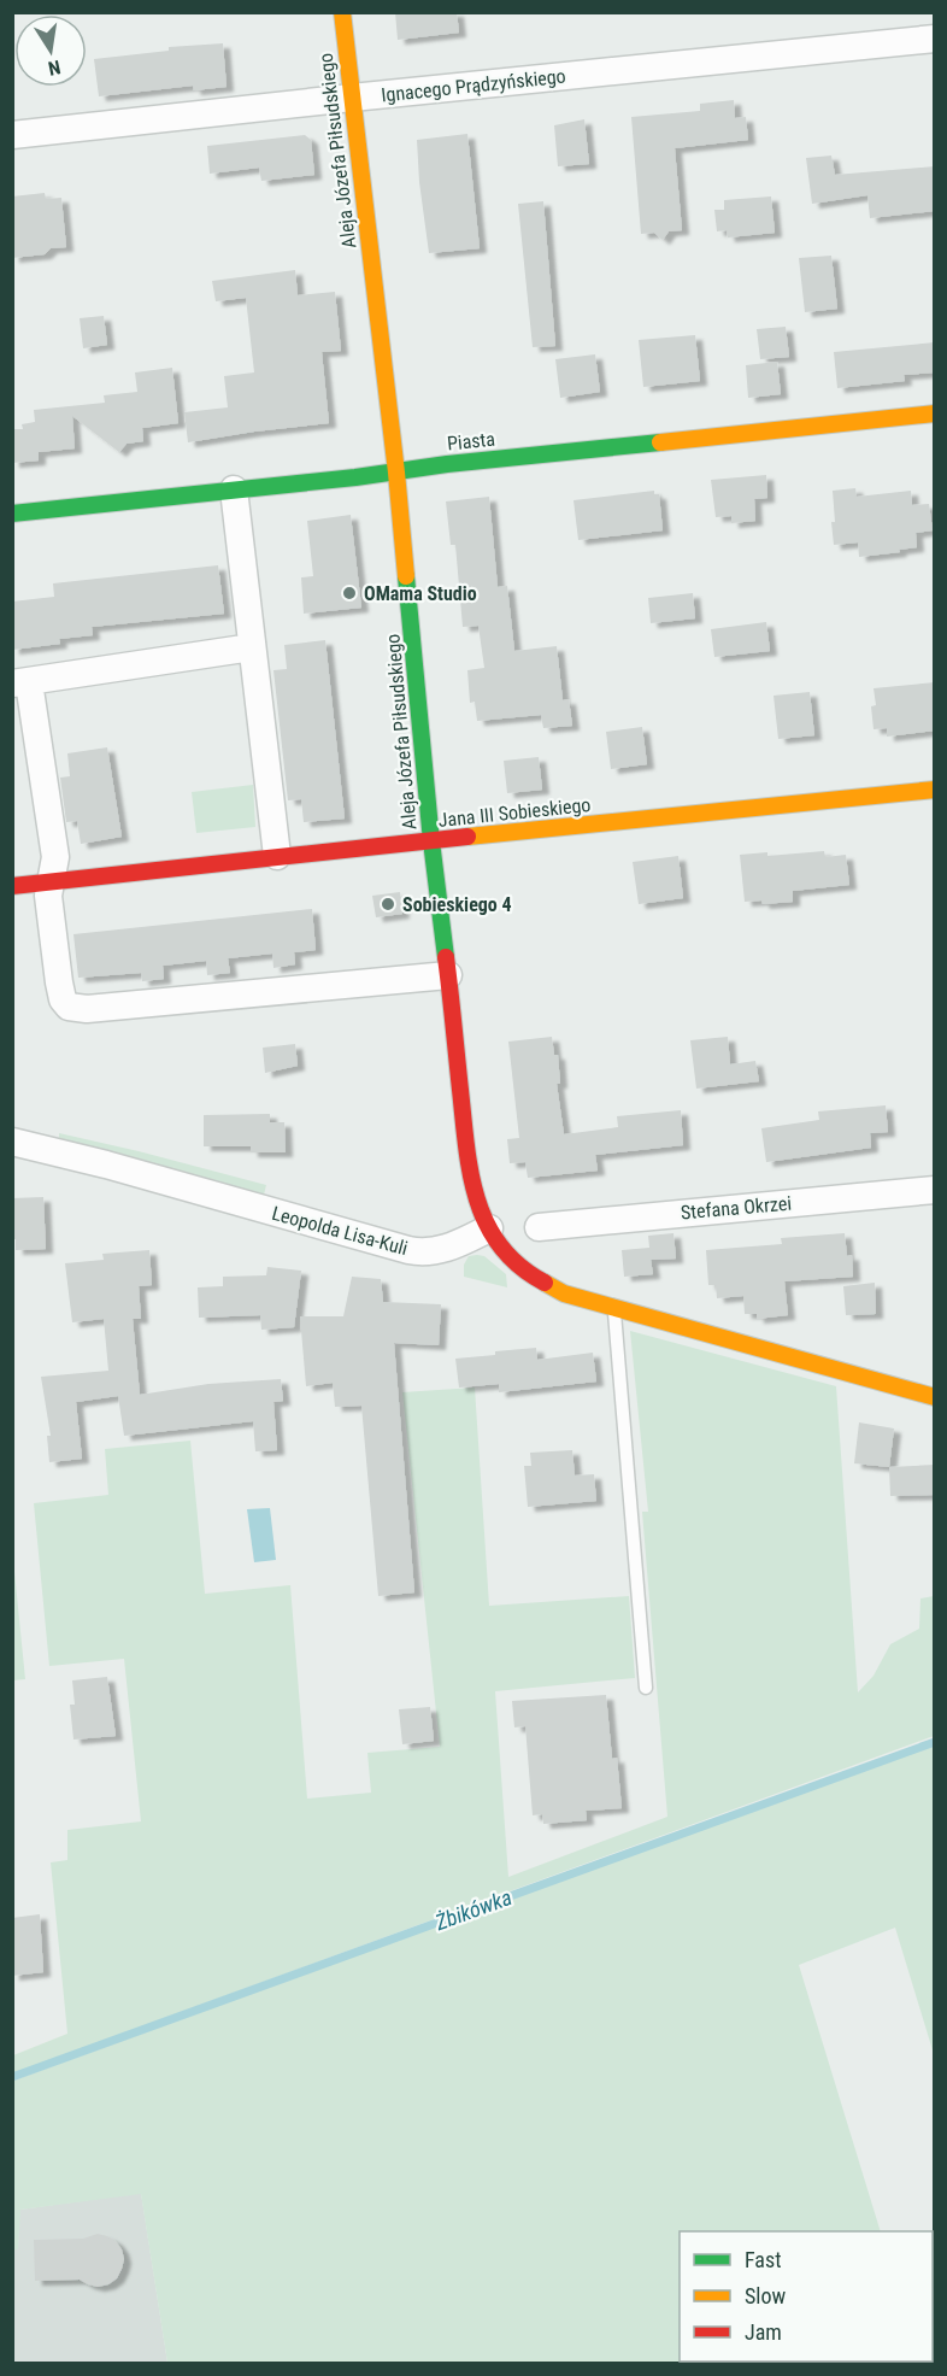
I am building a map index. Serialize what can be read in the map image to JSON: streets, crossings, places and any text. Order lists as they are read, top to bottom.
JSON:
{
  "streets": {
    "street": [
      "Ignacego Prądzyńskiego",
      "Aleja Józefa Piłsudskiego",
      "Piasta",
      "Jana III Sobieskiego",
      "Stefana Okrzei",
      "Leopolda Lisa-Kuli"
    ]
  },
  "crossings": [
    ["Ignacego Prądzyńskiego", "Aleja Józefa Piłsudskiego"],
    ["Aleja Józefa Piłsudskiego", "Piasta"],
    ["Aleja Józefa Piłsudskiego", "Jana III Sobieskiego"],
    ["Aleja Józefa Piłsudskiego", "Leopolda Lisa-Kuli"]
  ],
  "water": ["Żbikówka"],
  "places": ["OMama Studio", "Sobieskiego 4"],
  "legend": ["Fast", "Slow", "Jam"],
  "north": "bottom"
}
